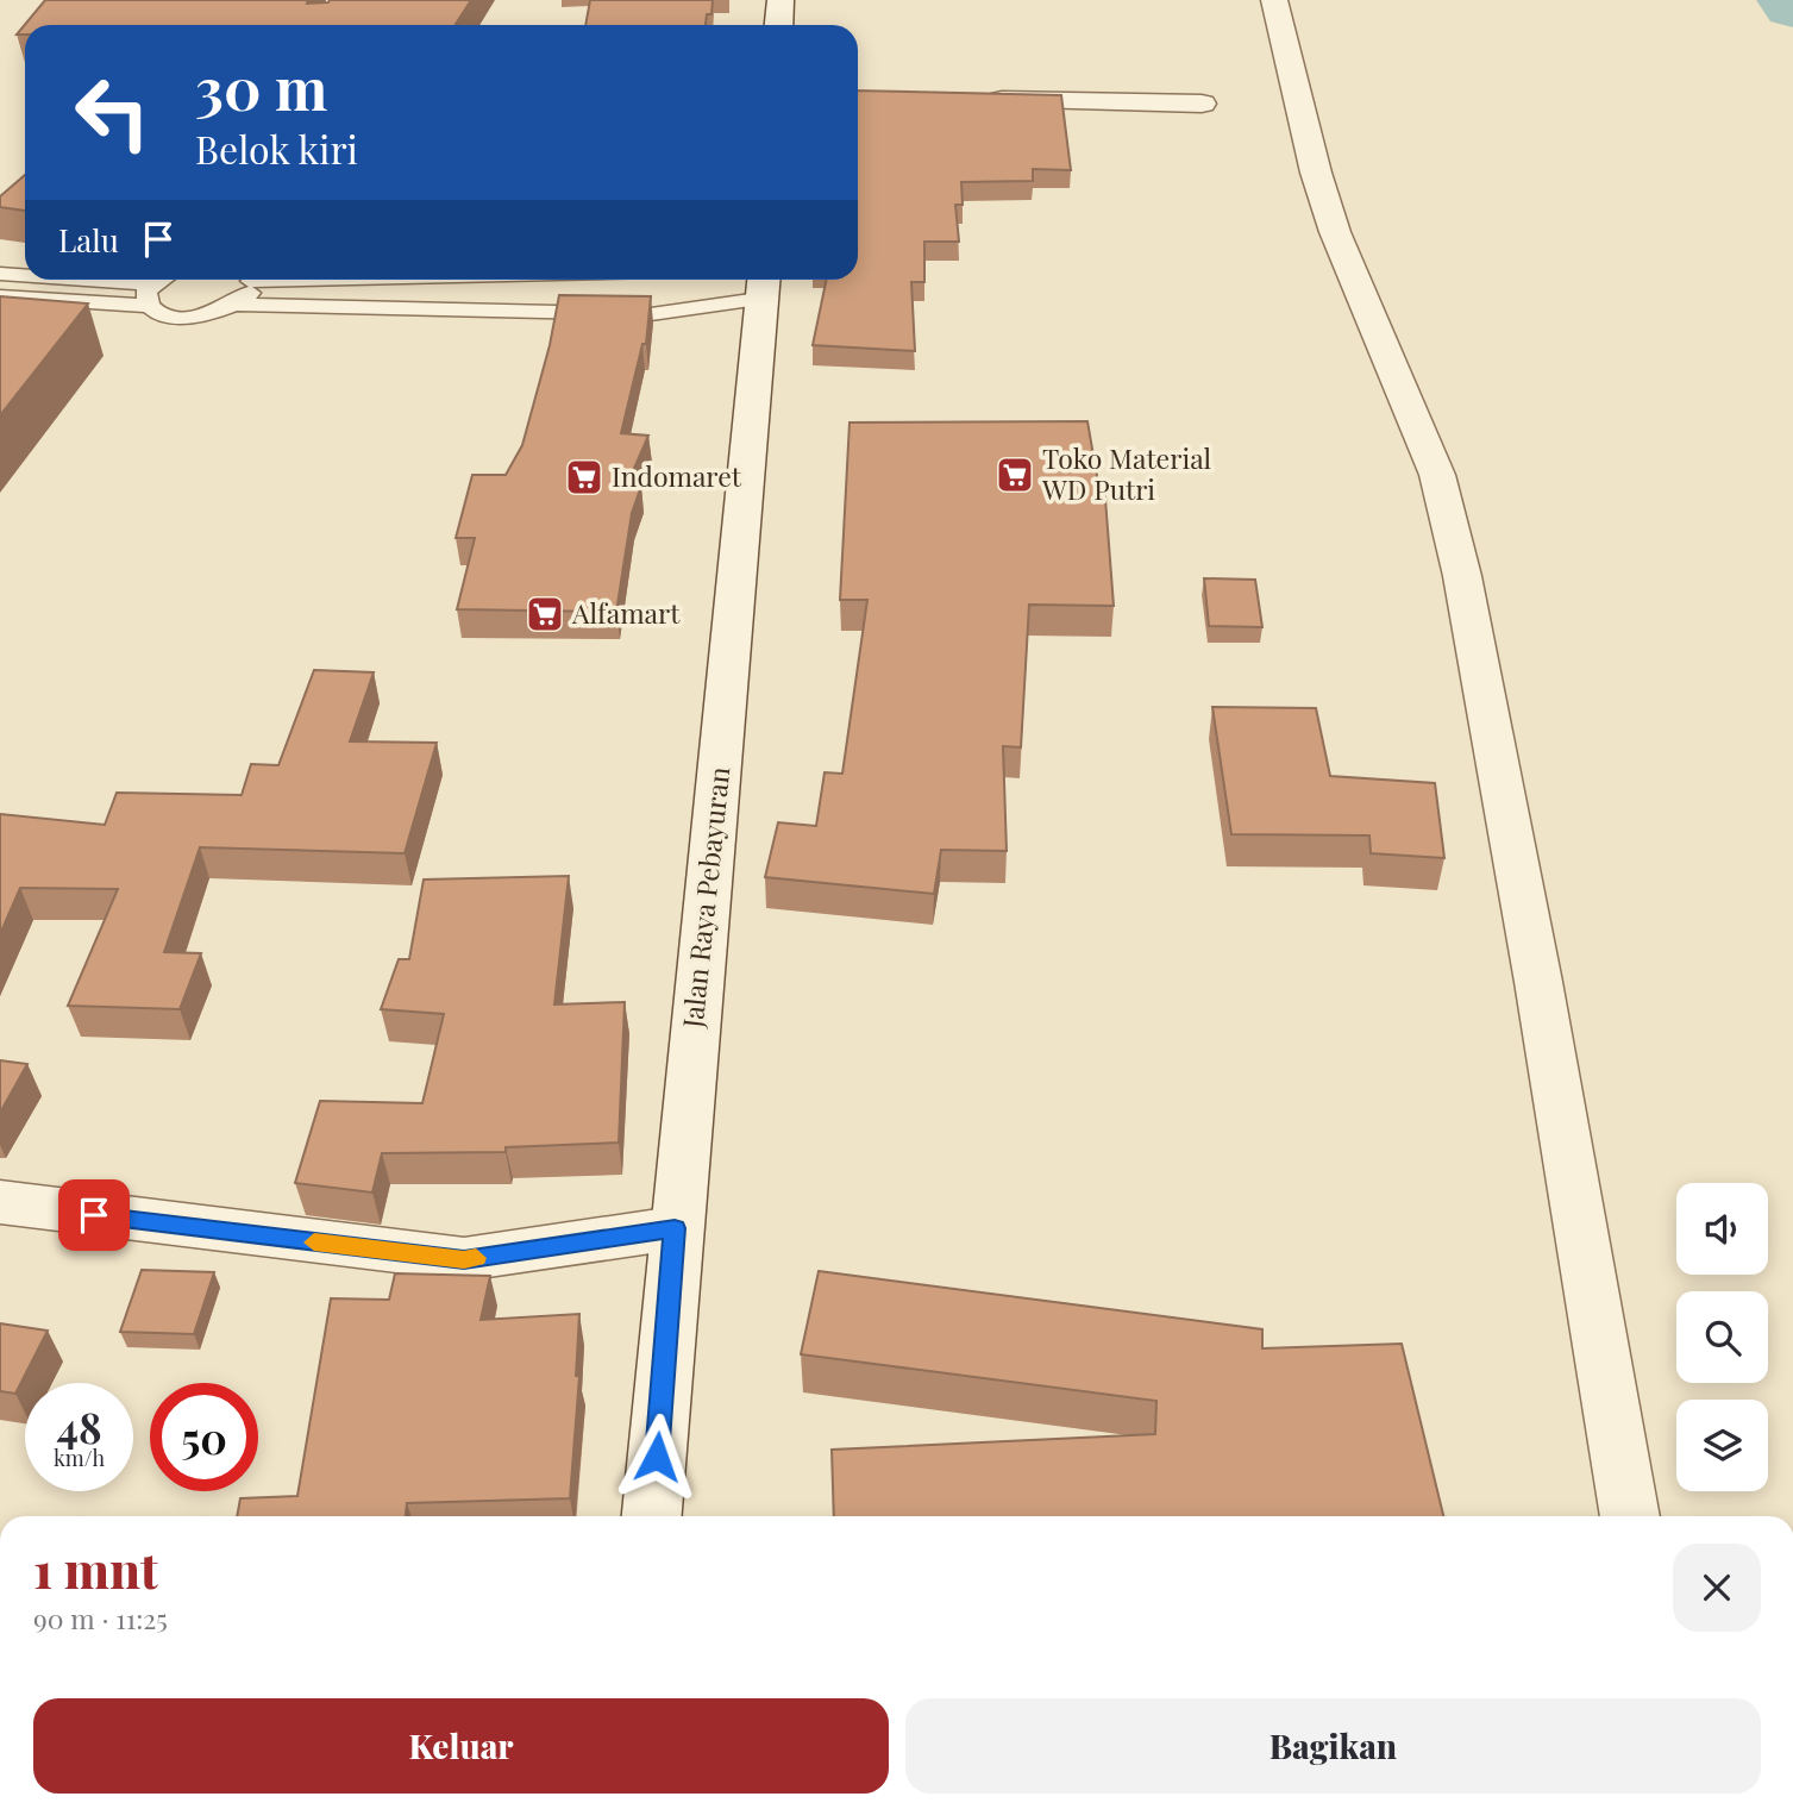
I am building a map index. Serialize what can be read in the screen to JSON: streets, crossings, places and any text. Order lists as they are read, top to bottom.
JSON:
{
  "streets": {
    "street": ["Jalan Raya Pebayuran"]
  },
  "places": {
    "supermarket": ["Toko Material WD Putri", "Indomaret", "Alfamart"]
  },
  "page": {
    "turn": ["30 m", "Belok kiri"],
    "then": "Lalu",
    "speed": "48 km/h",
    "limit": "50",
    "heading": ["1 mnt", "90 m · 11:25"],
    "buttons": ["Keluar", "Bagikan"]
  }
}
